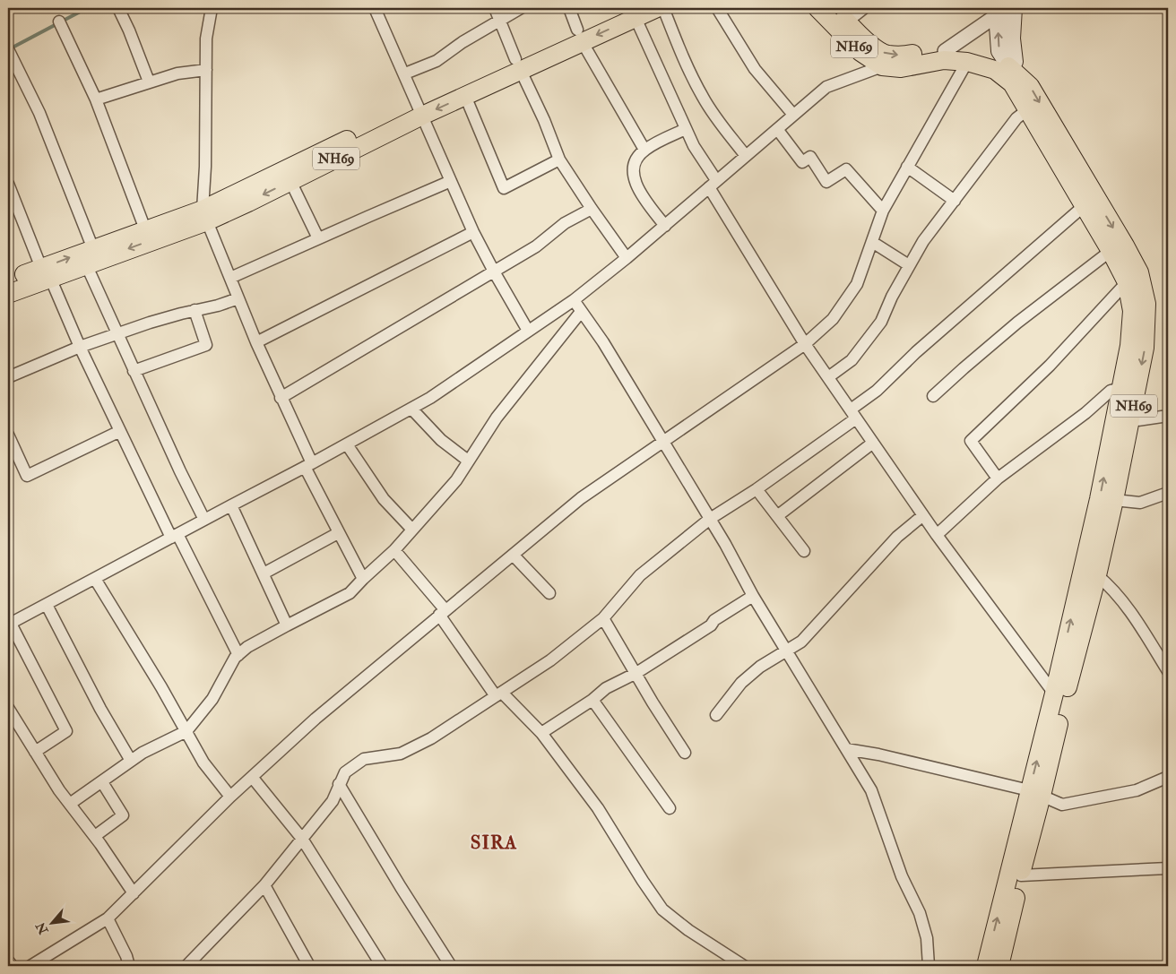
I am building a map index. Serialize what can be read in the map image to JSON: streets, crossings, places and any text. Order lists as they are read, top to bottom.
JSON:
{
  "streets": {
    "highway": ["NH69"]
  },
  "districts": ["SIRA"],
  "north": "bottom left"
}
